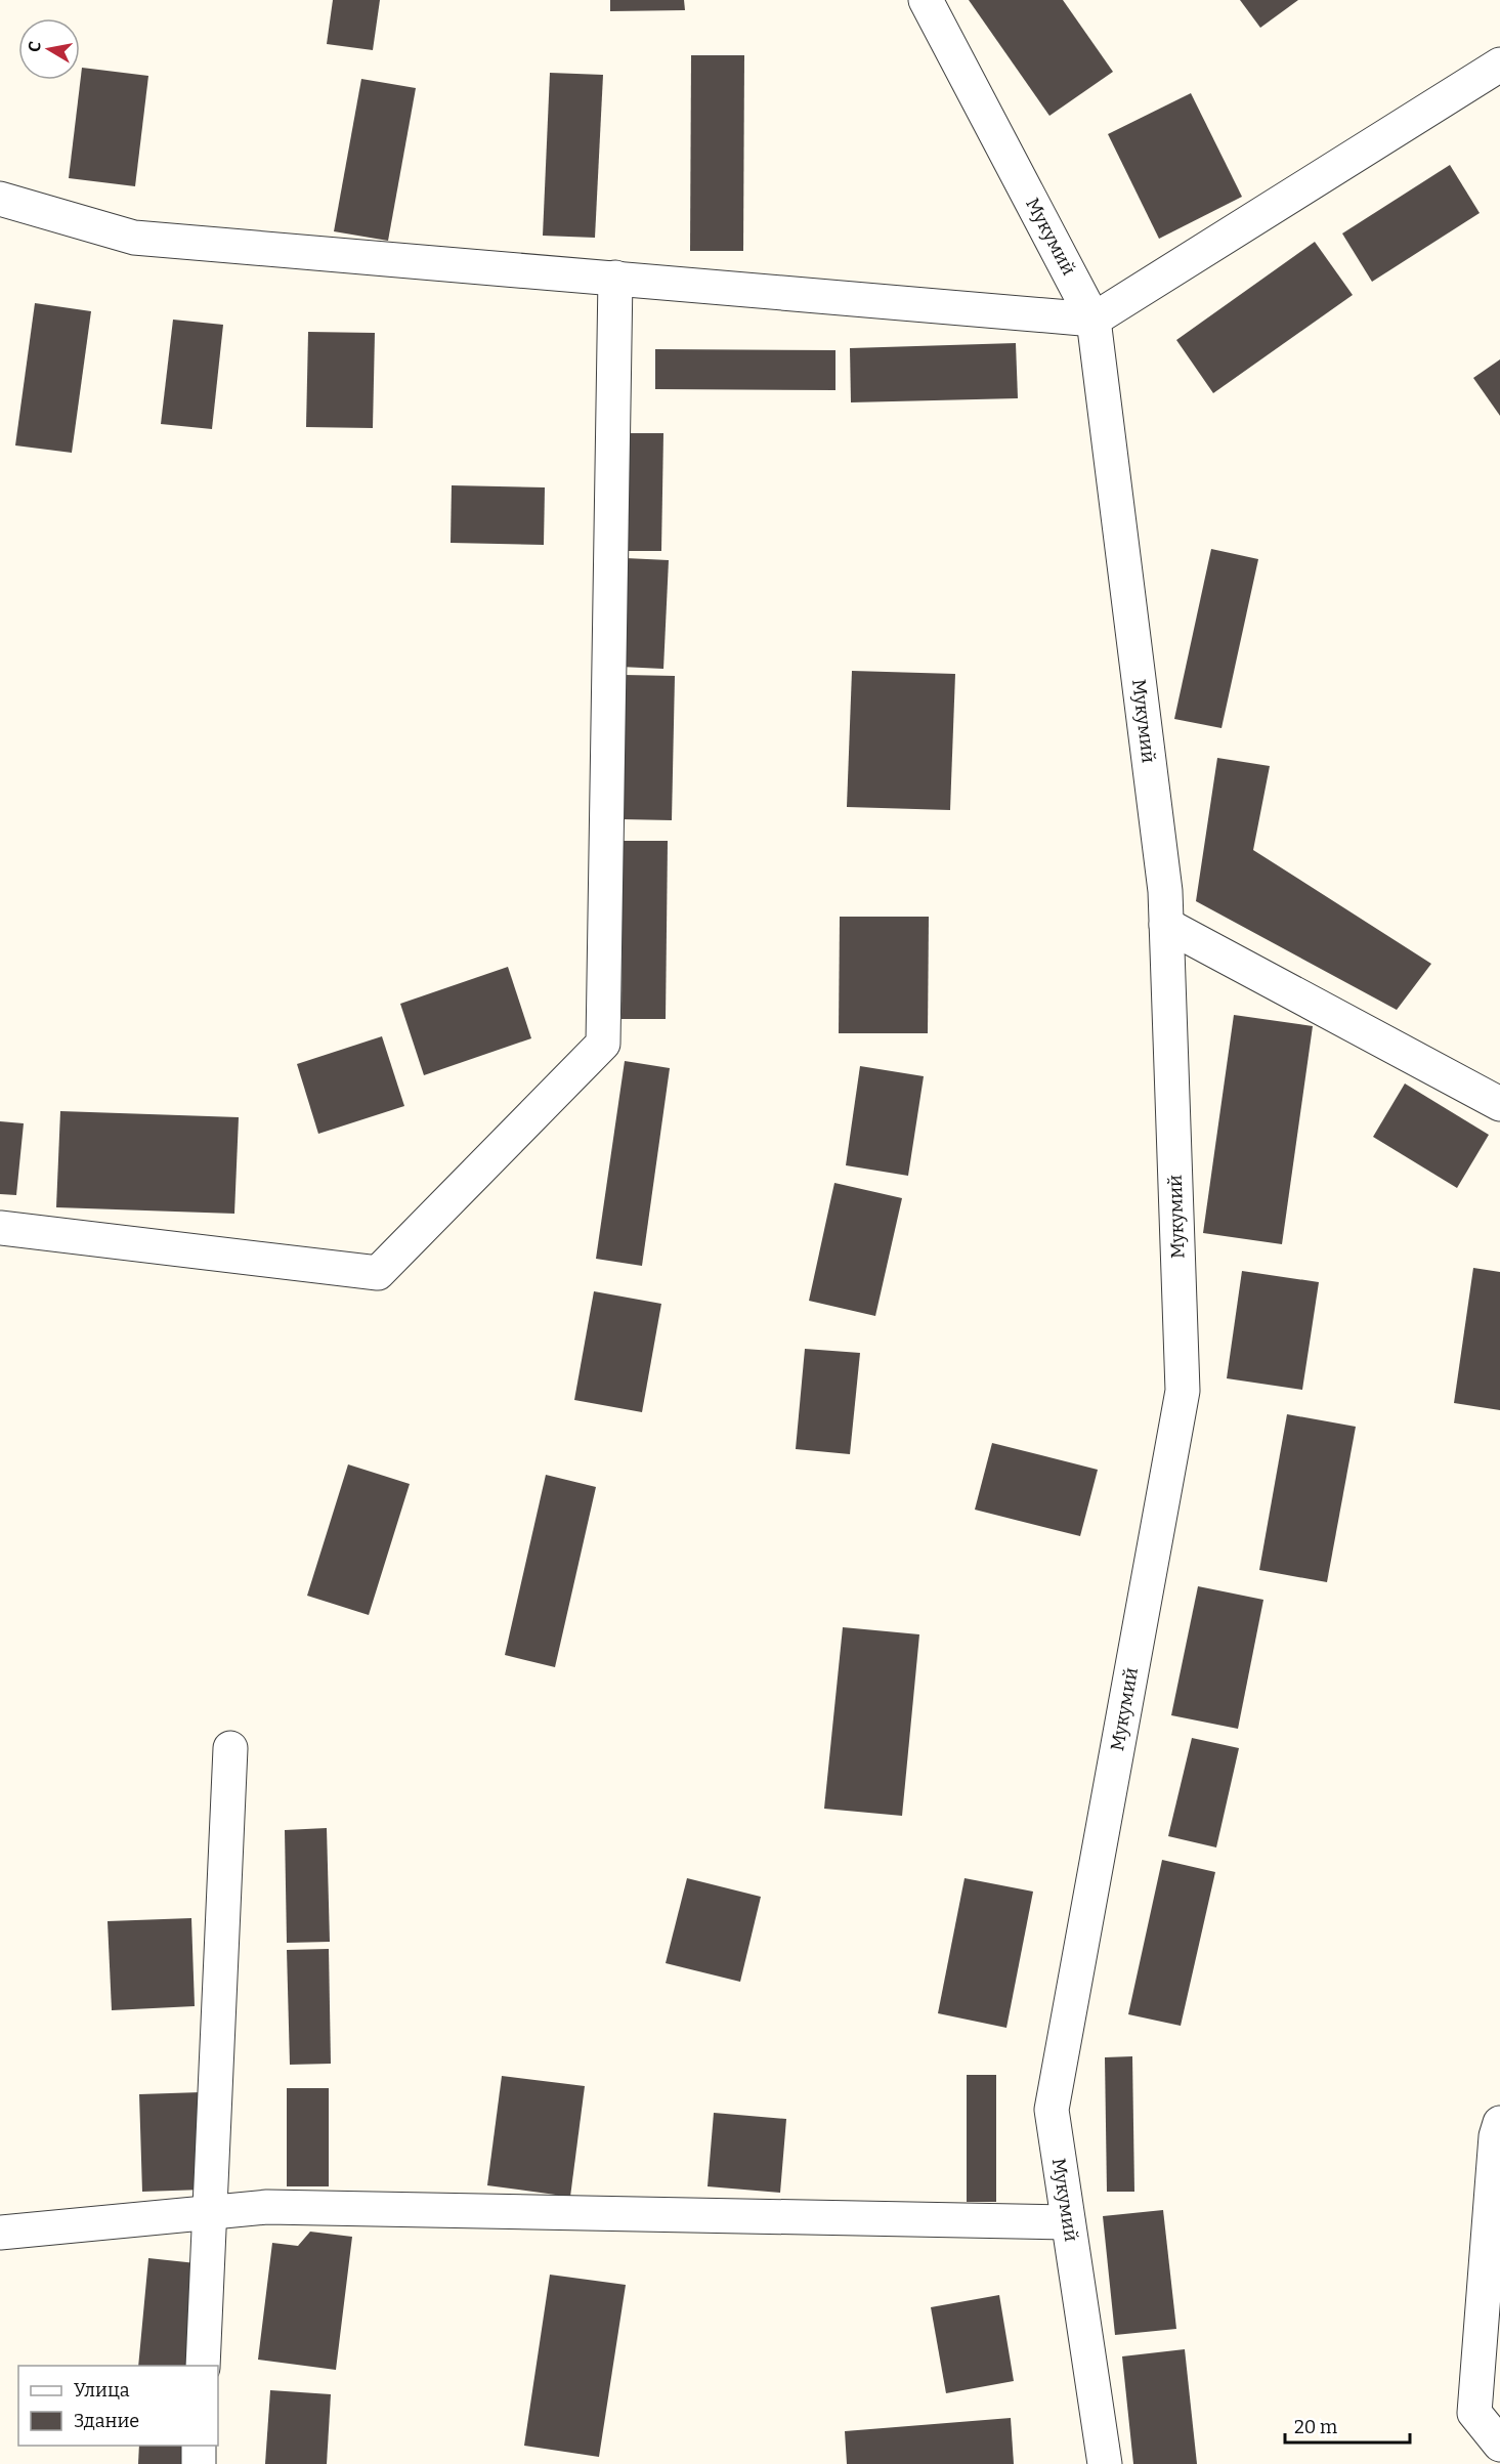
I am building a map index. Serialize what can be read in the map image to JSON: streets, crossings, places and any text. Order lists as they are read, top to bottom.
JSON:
{
  "streets": {
    "street": ["Мукумий"]
  },
  "legend": ["Улица", "Здание"],
  "scale_bar": "20 m",
  "north": "left"
}
